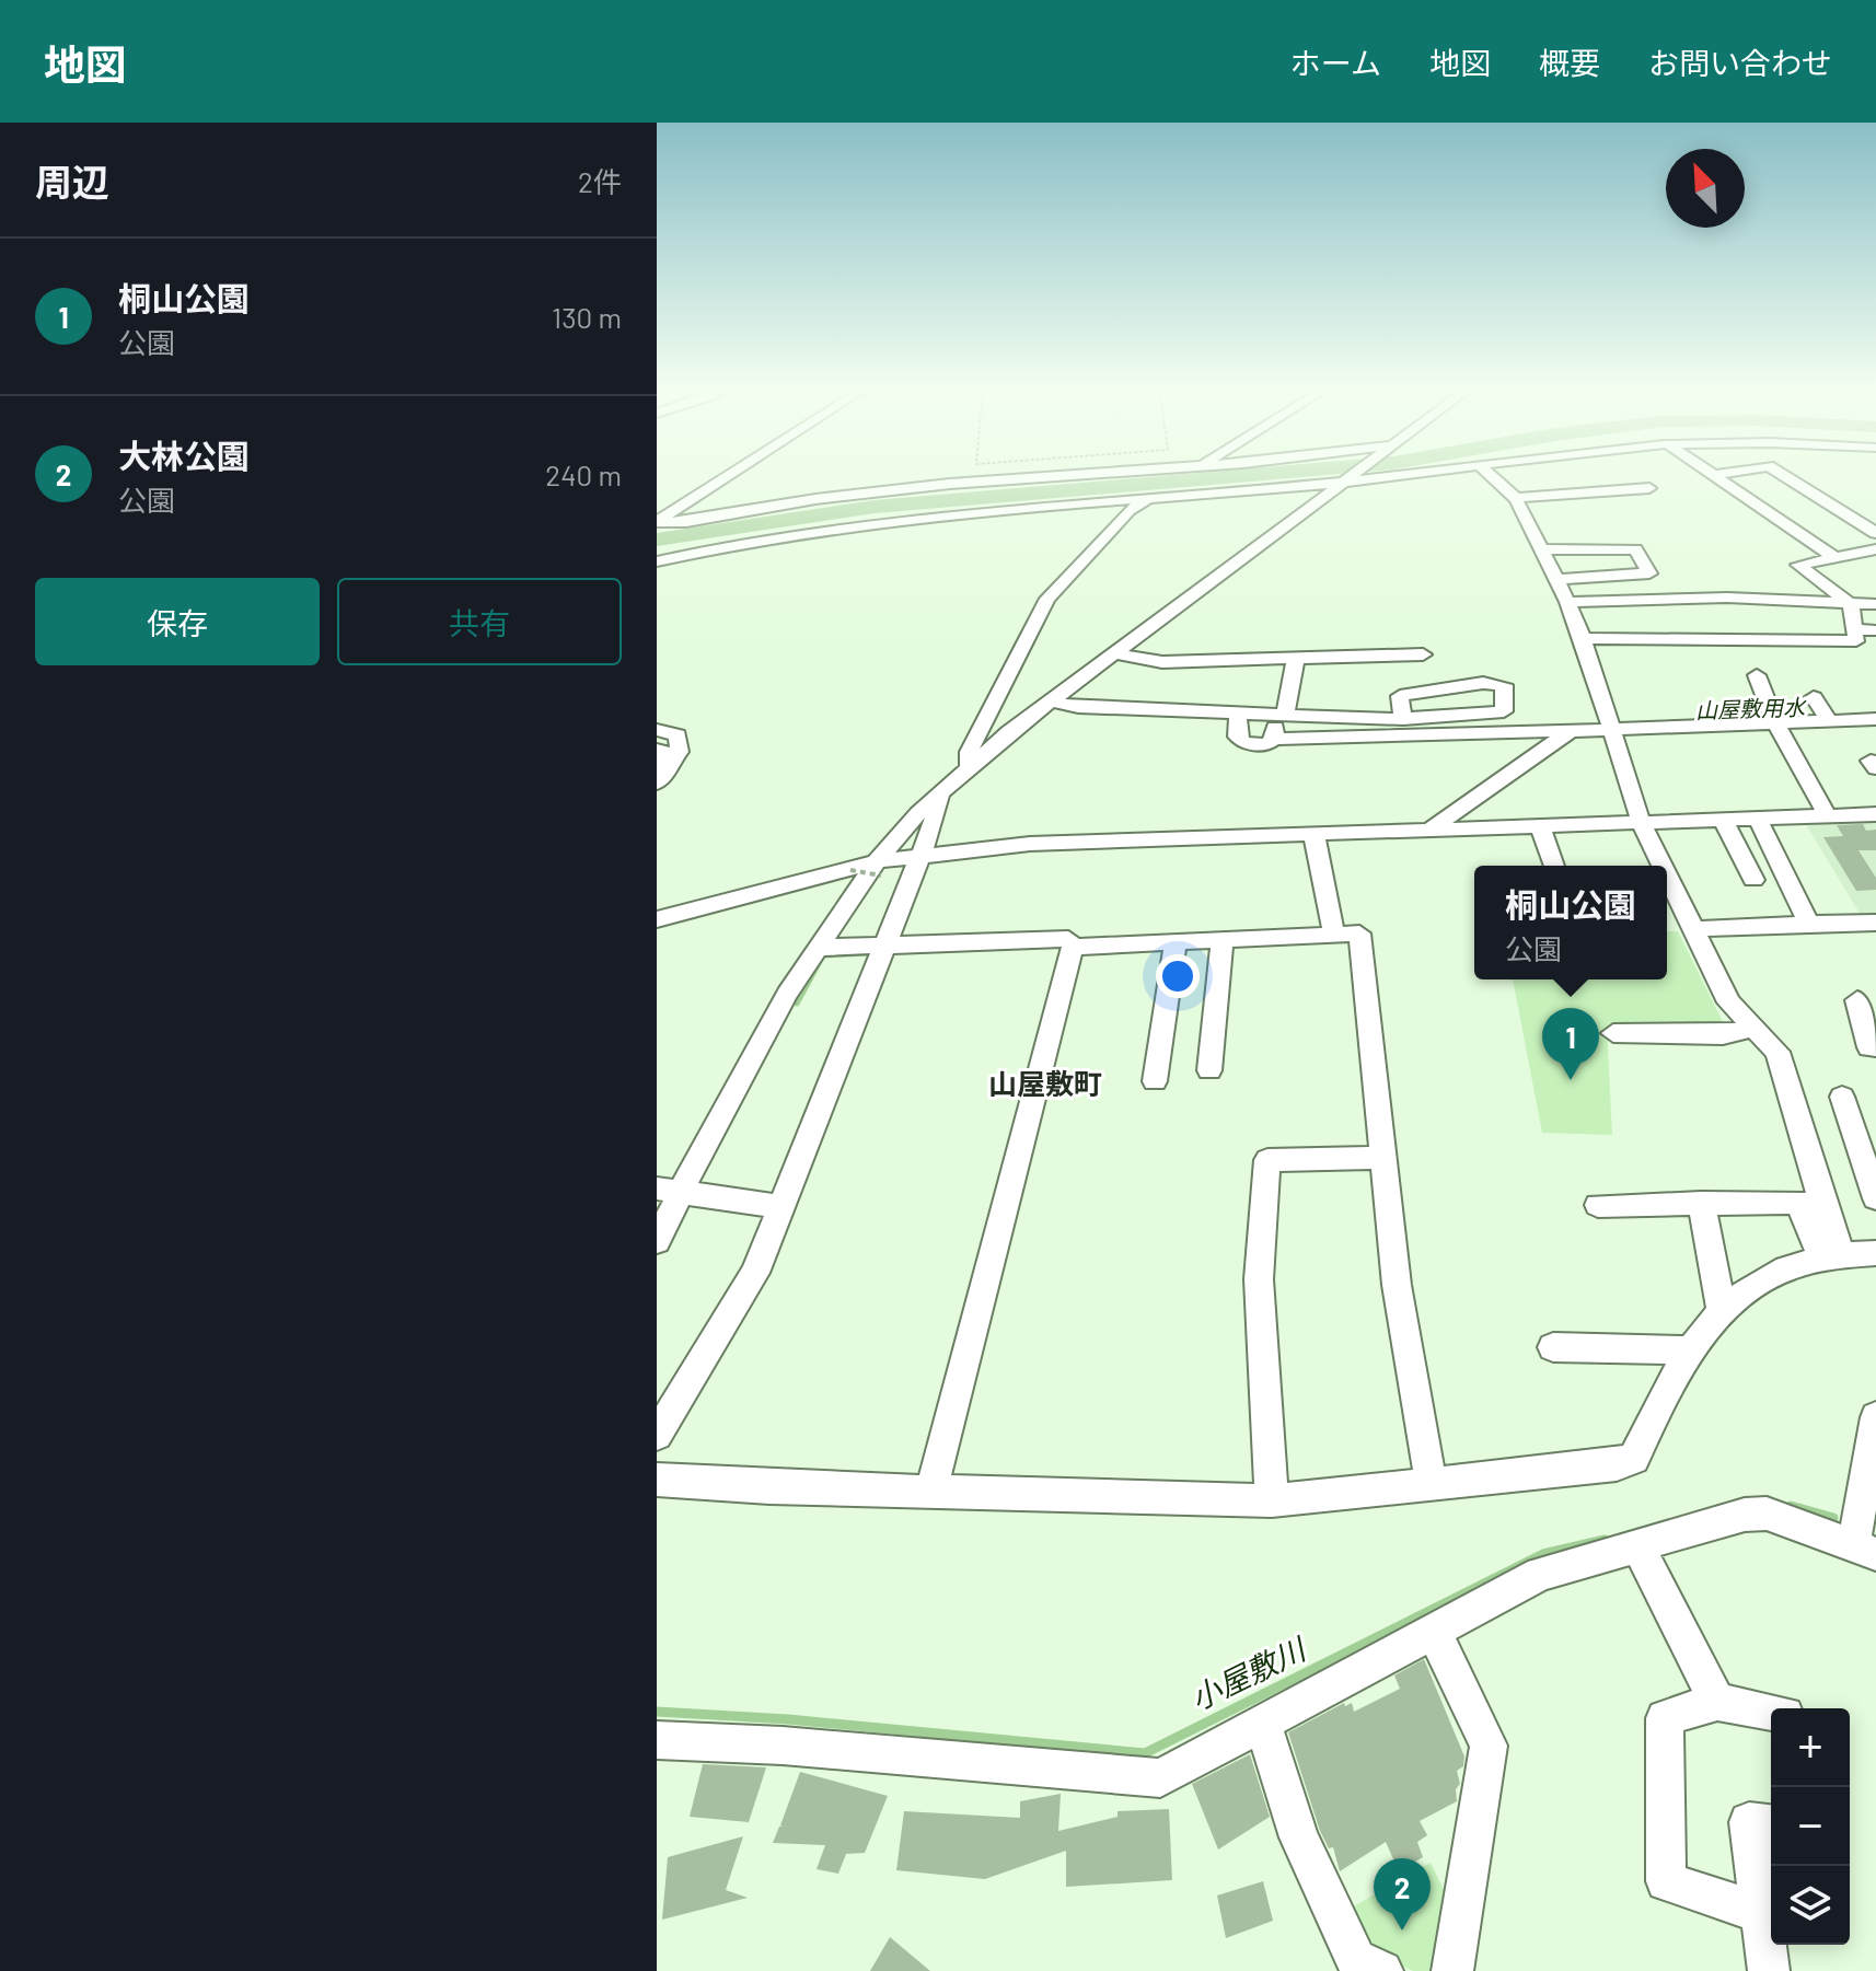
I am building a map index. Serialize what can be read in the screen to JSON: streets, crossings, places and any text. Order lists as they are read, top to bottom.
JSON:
{
  "districts": ["山屋敷町"],
  "water": ["山屋敷用水", "小屋敷川"],
  "north": "top left",
  "page": {
    "header": "地図",
    "nav": [
      "ホーム",
      "地図",
      "概要",
      "お問い合わせ"
    ],
    "heading": ["周辺", "2件"],
    "list": [
      {
        "mark": "1",
        "name": "桐山公園",
        "note": "公園",
        "value": "130 m"
      },
      {
        "mark": "2",
        "name": "大林公園",
        "note": "公園",
        "value": "240 m"
      }
    ],
    "buttons": ["保存", "共有"],
    "popup": ["桐山公園", "公園"],
    "pins": ["1", "2"],
    "map_buttons": ["+", "−"]
  }
}
